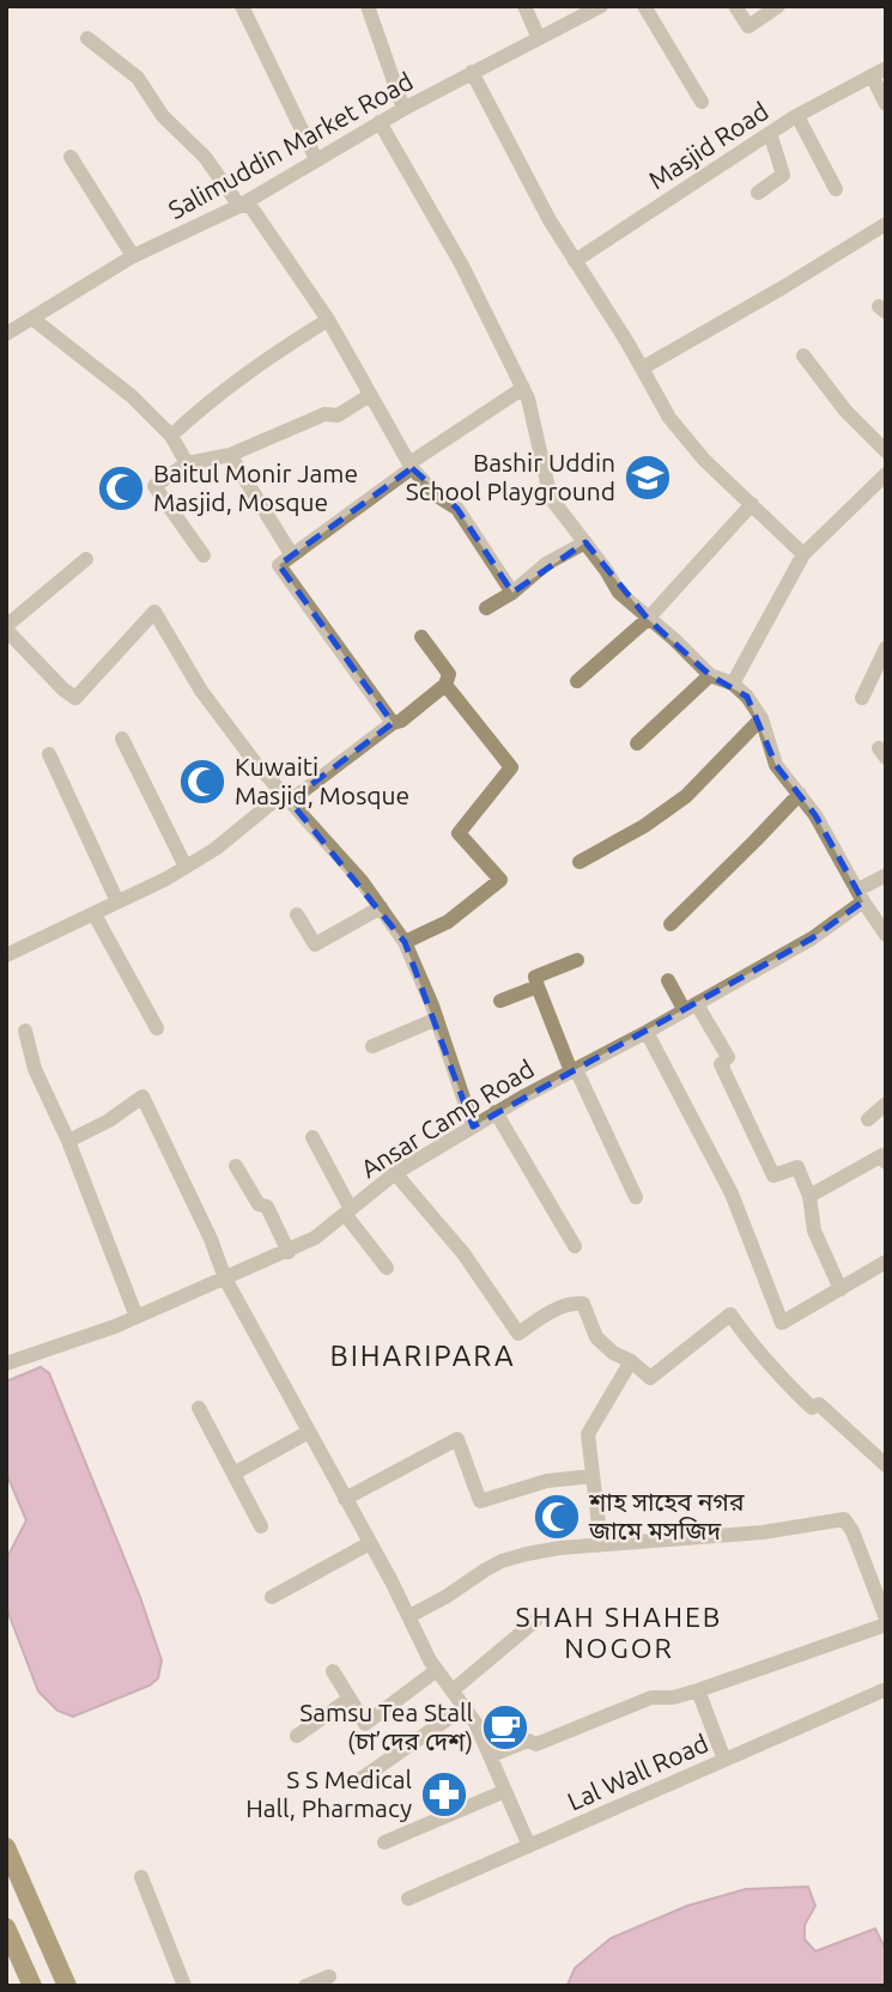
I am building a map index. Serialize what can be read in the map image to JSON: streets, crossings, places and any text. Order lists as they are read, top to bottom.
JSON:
{
  "streets": {
    "street": [
      "Salimuddin Market Road",
      "Masjid Road",
      "Ansar Camp Road",
      "Lal Wall Road"
    ]
  },
  "districts": ["BIHARIPARA", "SHAH SHAHEB NOGOR"],
  "places": {
    "school or university": ["Bashir Uddin School Playground"],
    "mosque": ["Baitul Monir Jame Masjid, Mosque", "Kuwaiti Masjid, Mosque", "শাহ সাহেব নগর জামে মসজিদ"],
    "cafe": ["Samsu Tea Stall (চা’দের দেশ)"],
    "pharmacy": ["S S Medical Hall, Pharmacy"]
  }
}
